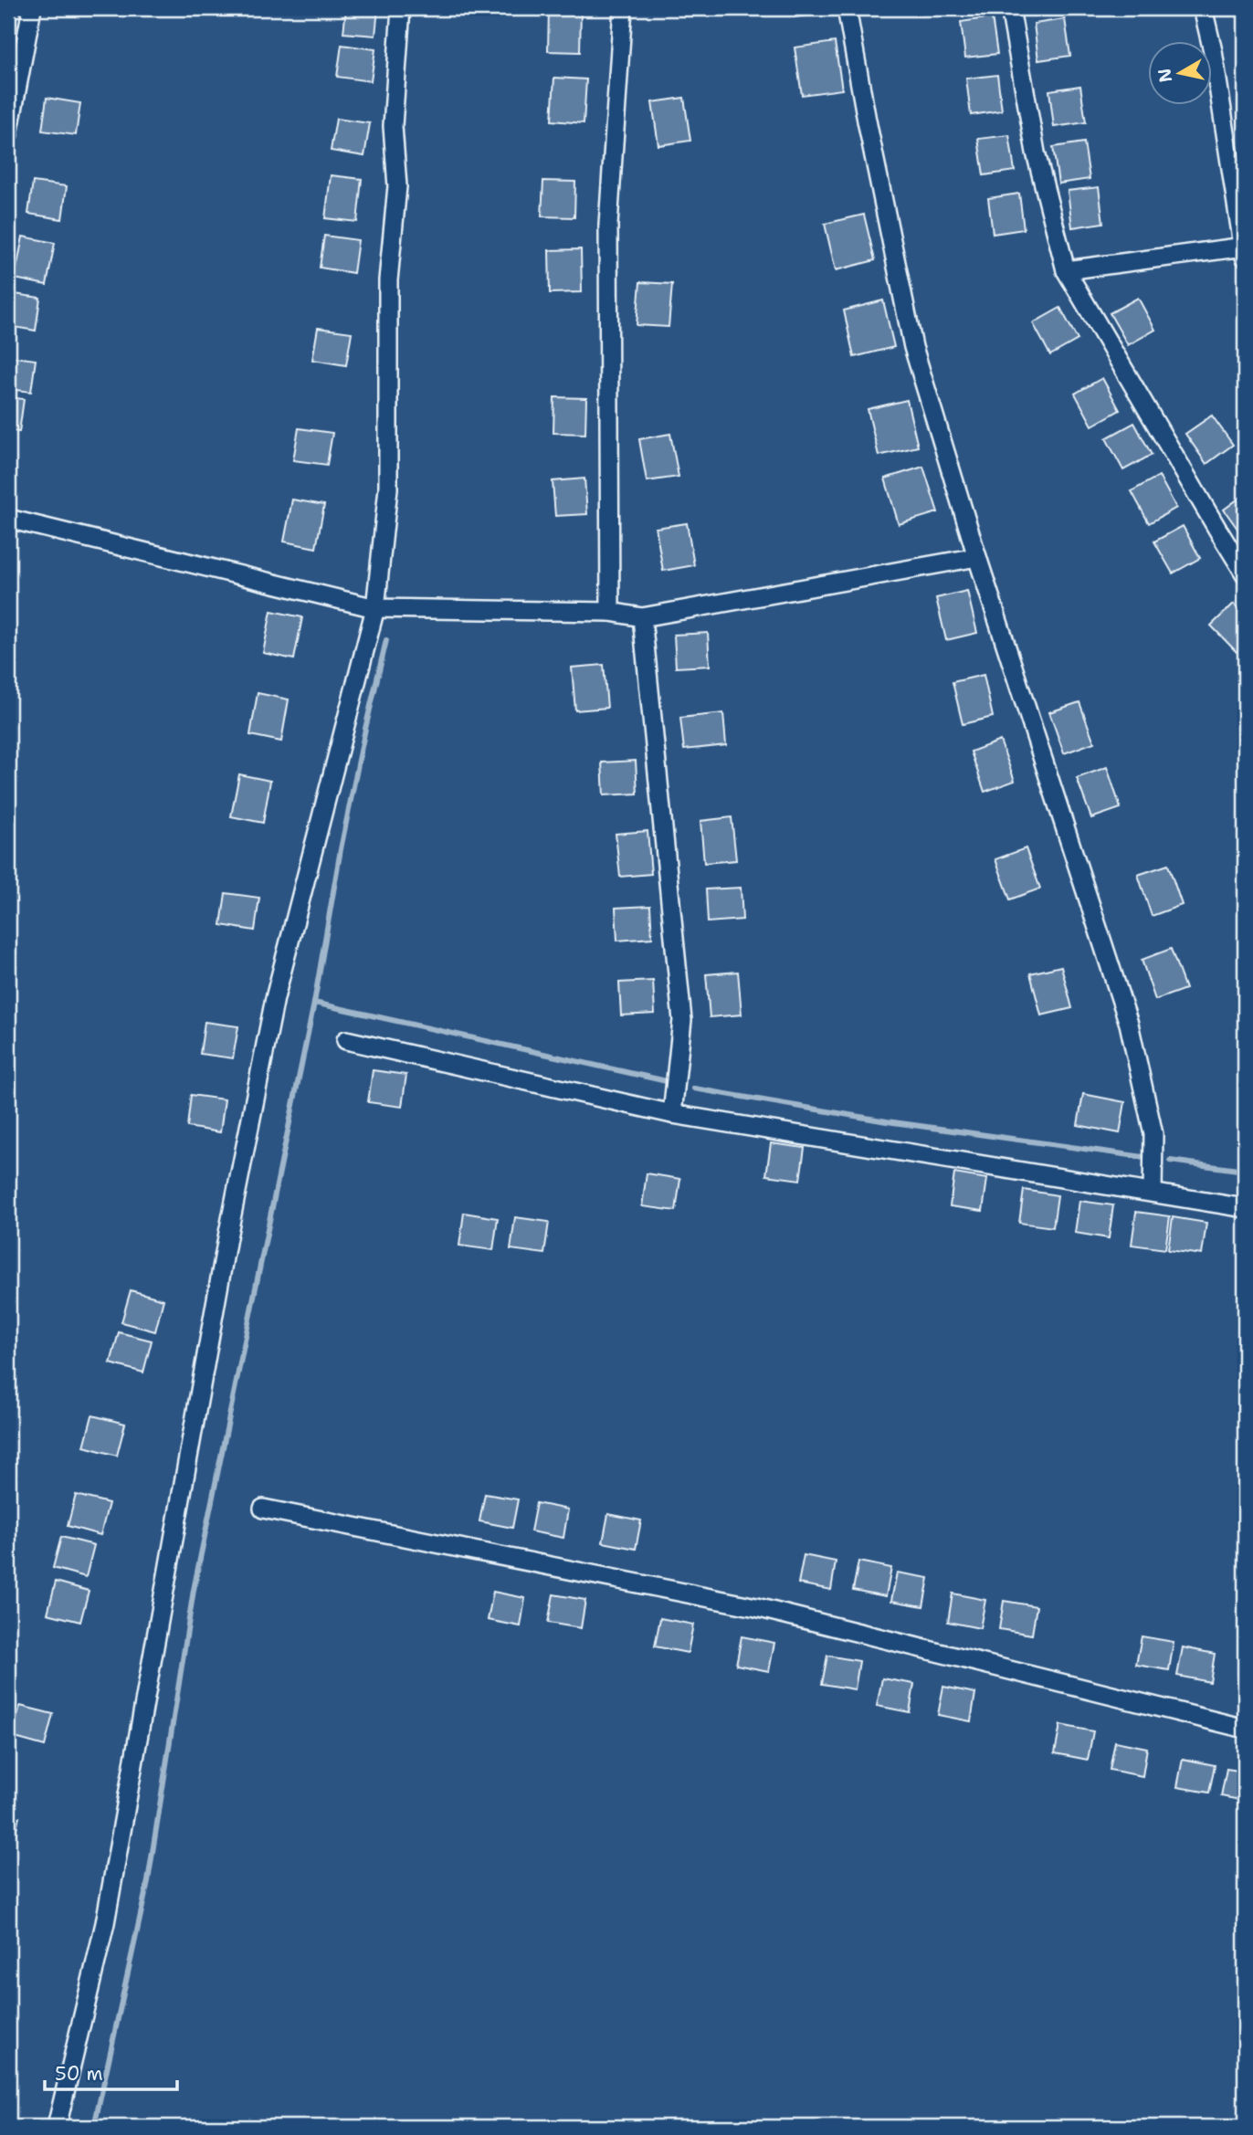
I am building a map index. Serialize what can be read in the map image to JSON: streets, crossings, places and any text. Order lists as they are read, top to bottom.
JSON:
{
  "scale_bar": "50 m",
  "north": "left"
}
